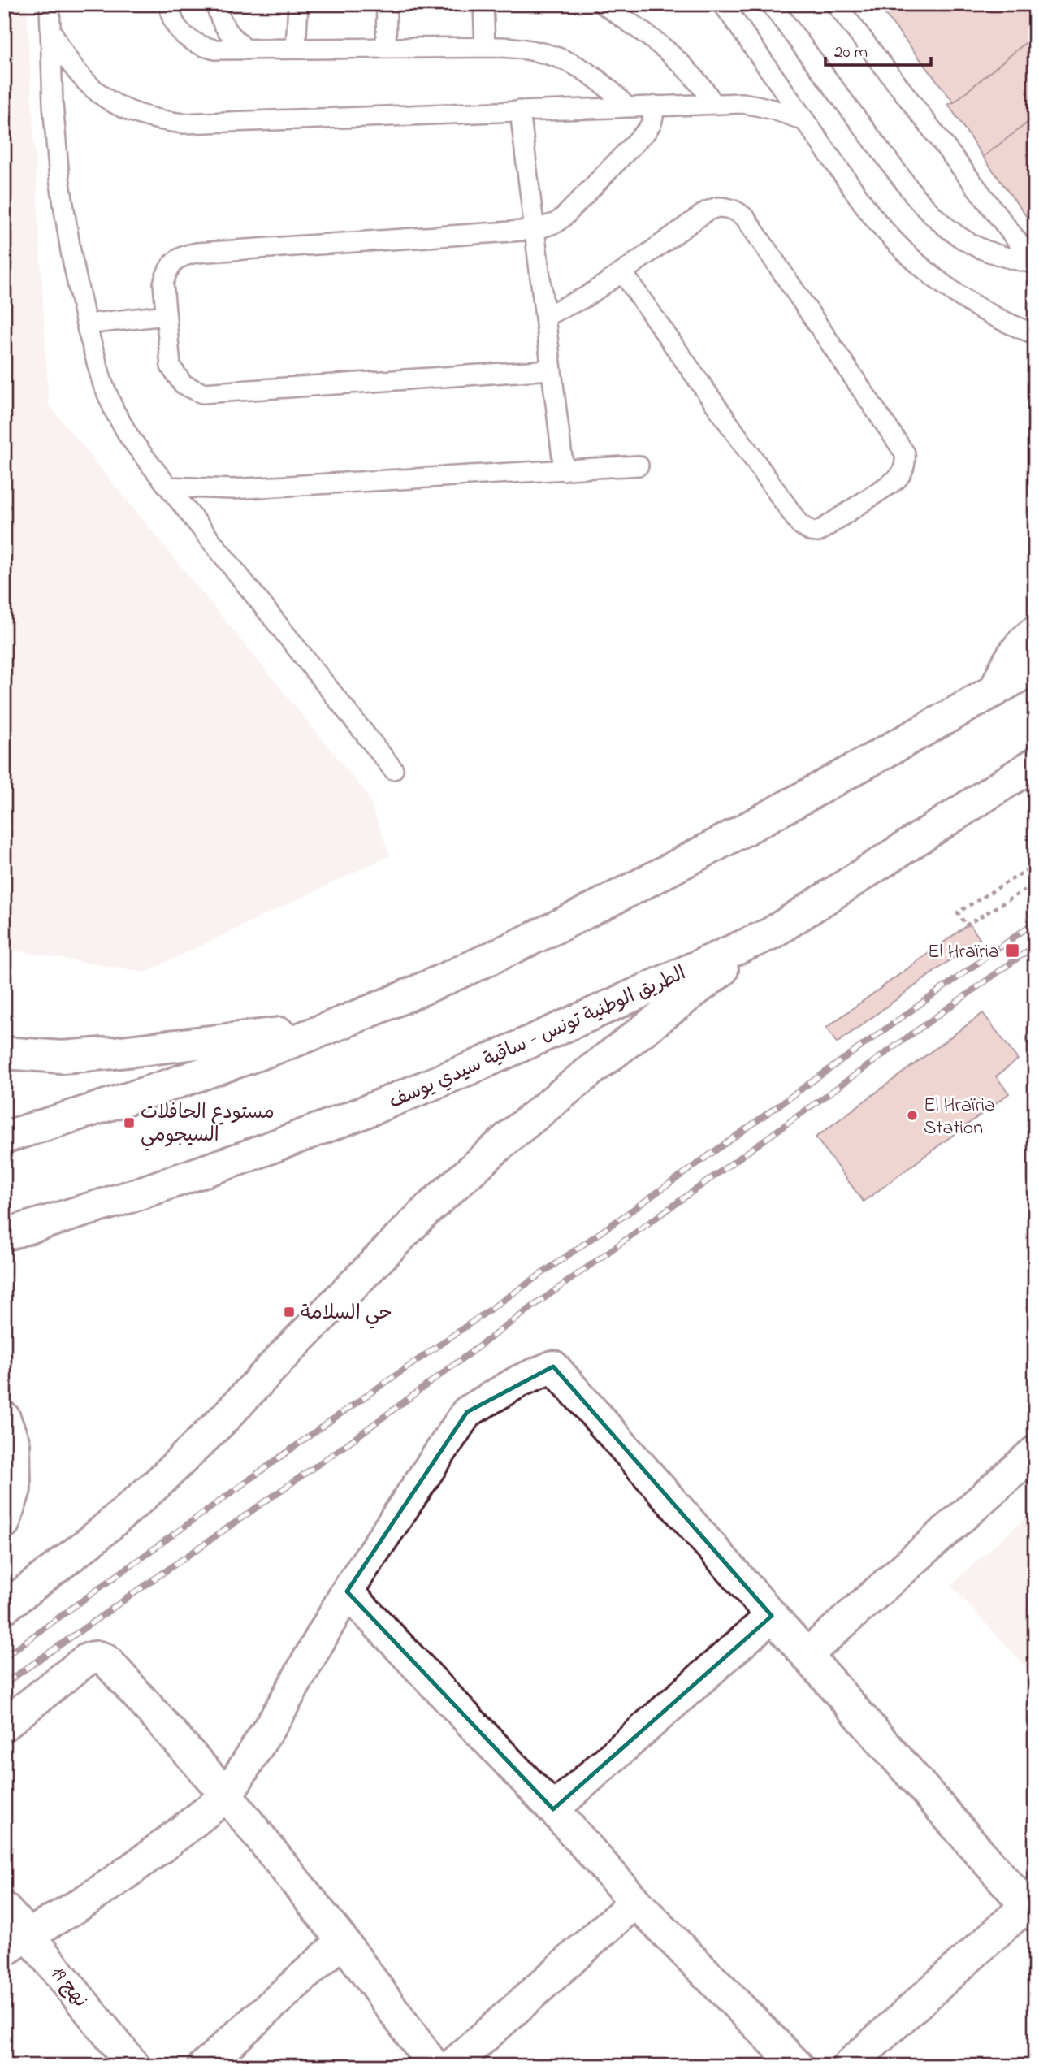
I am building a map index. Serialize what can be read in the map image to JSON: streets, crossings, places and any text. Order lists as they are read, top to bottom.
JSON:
{
  "streets": {
    "main road": ["الطريق الوطنية تونس - ساقية سيدي يوسف", "نهج 19"]
  },
  "places": {
    "transit": ["El Hraïria", "مستودع الحافلات السيجومي", "حي السلامة"],
    "other": ["El Hraïria Station"]
  },
  "scale_bar": "20 m"
}
